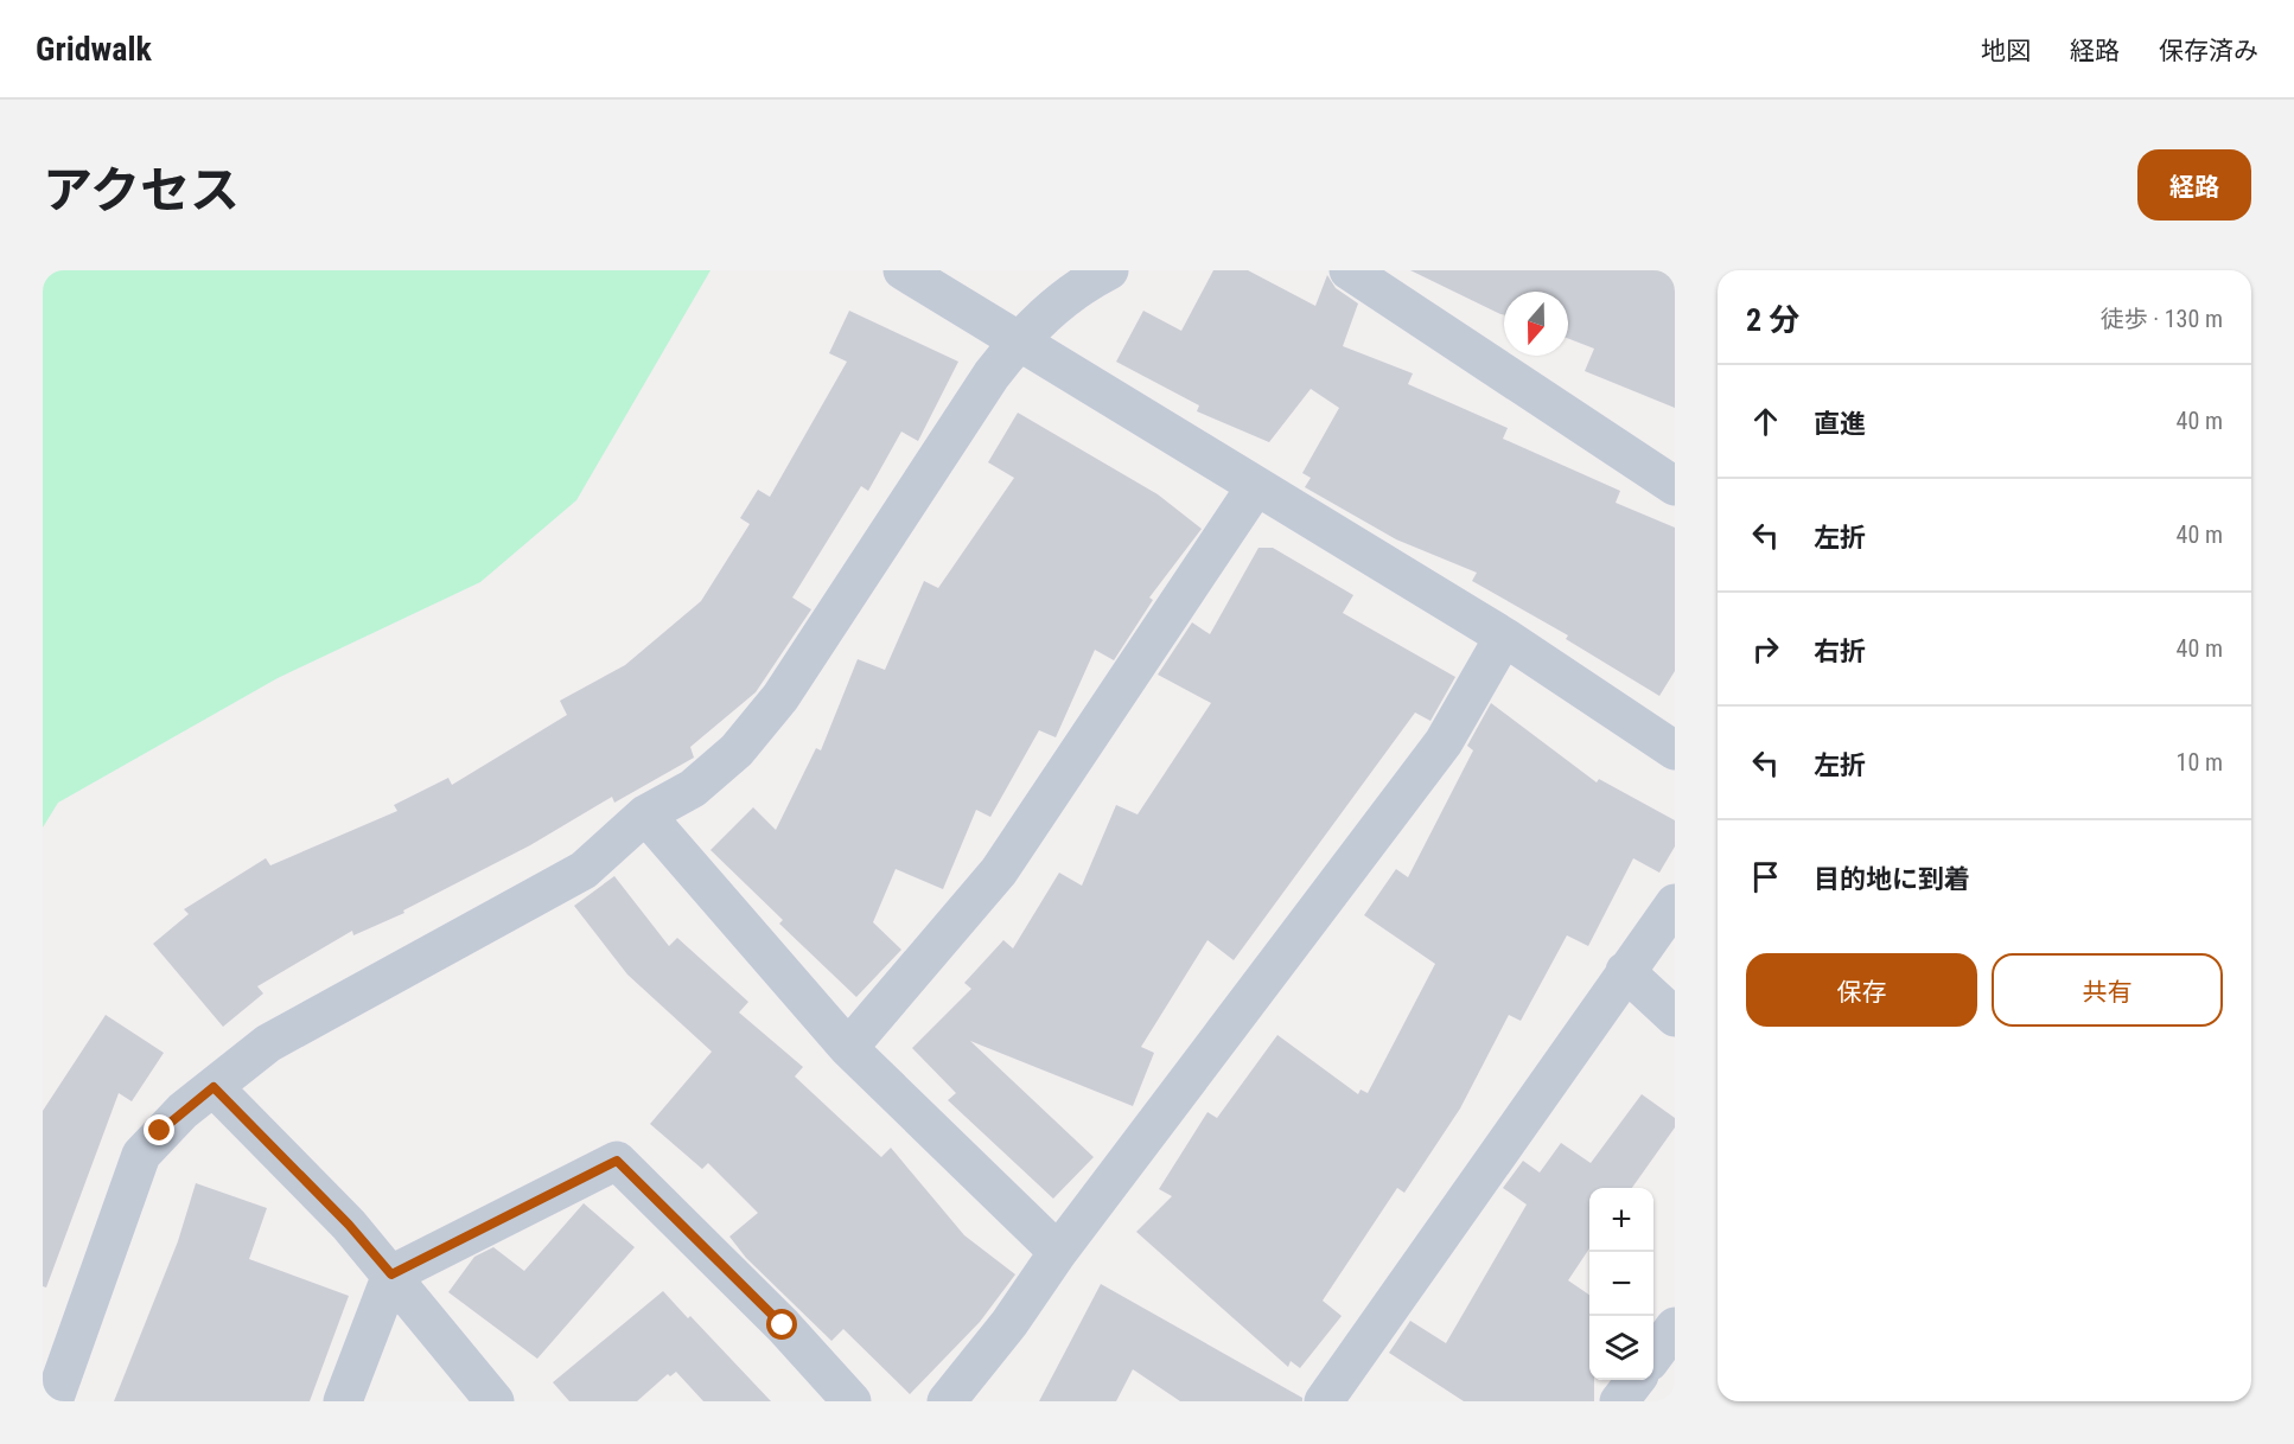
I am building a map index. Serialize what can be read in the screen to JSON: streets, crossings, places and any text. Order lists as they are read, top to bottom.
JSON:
{
  "north": "bottom",
  "page": {
    "header": "Gridwalk",
    "nav": ["地図", "経路", "保存済み"],
    "title": "アクセス",
    "buttons": [
      "経路",
      ["保存", "共有"]
    ],
    "heading": ["2 分", "徒歩 · 130 m"],
    "list": [
      ["直進", "40 m"],
      ["左折", "40 m"],
      ["右折", "40 m"],
      ["左折", "10 m"],
      "目的地に到着"
    ],
    "map_buttons": ["+", "−"]
  }
}
